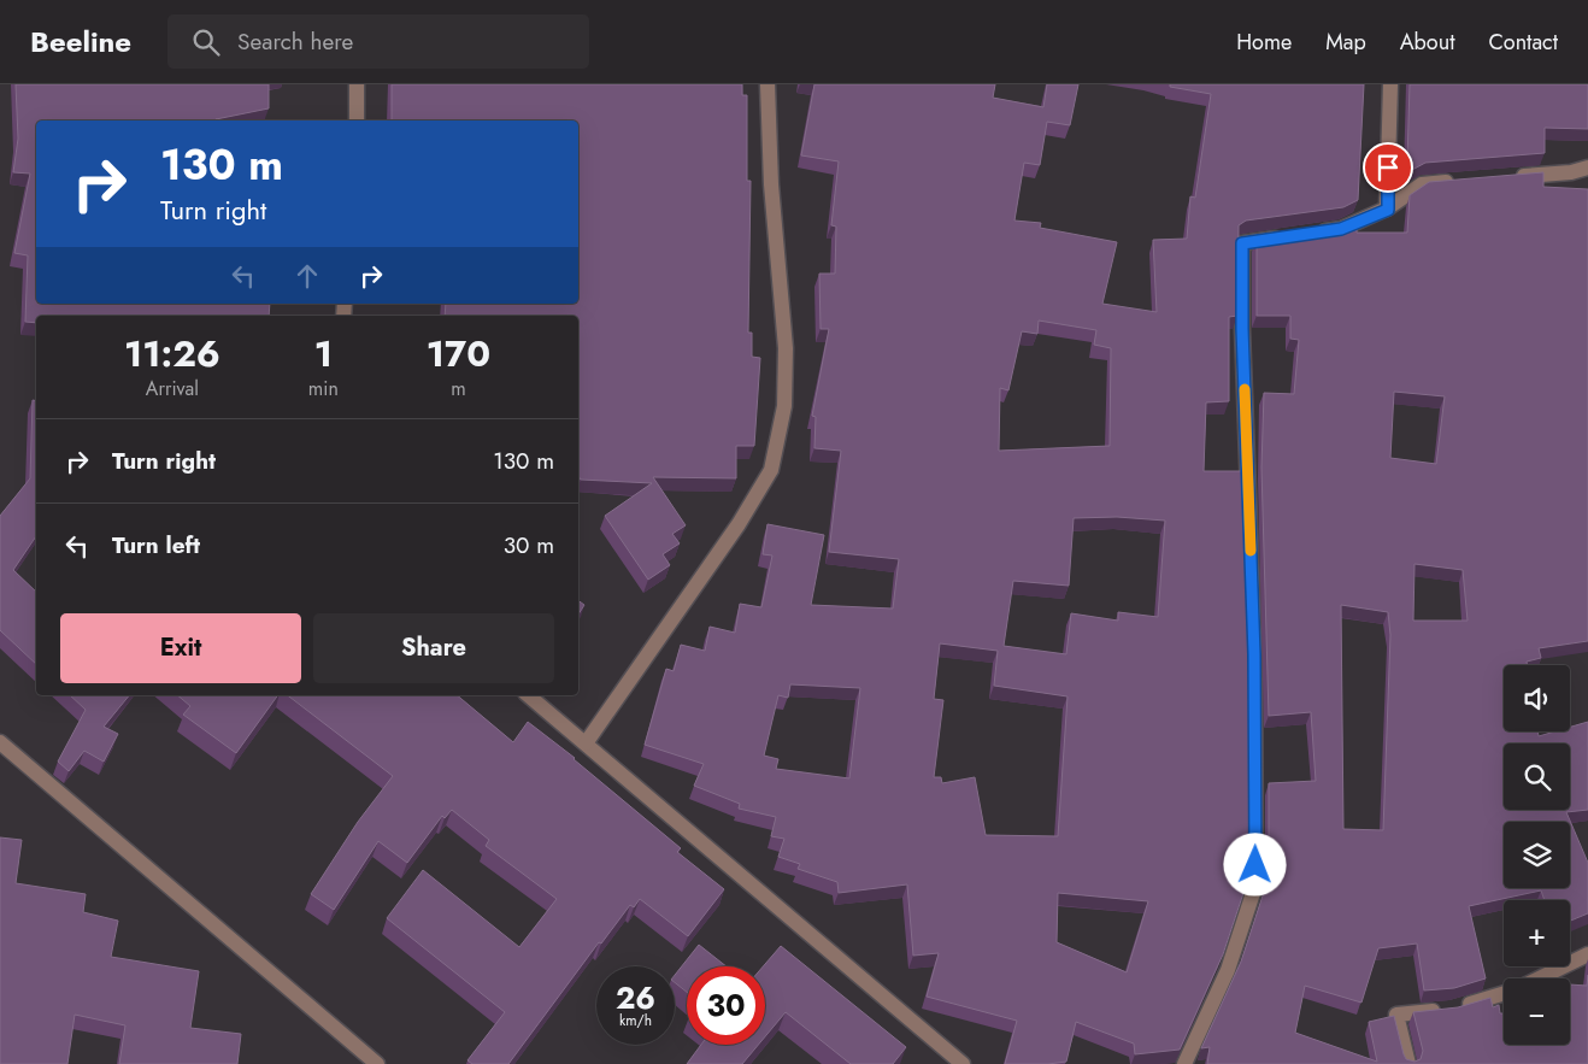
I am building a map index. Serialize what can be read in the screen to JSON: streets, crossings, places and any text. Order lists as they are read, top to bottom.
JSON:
{
  "page": {
    "header": "Beeline",
    "search": "Search here",
    "nav": [
      "Home",
      "Map",
      "About",
      "Contact"
    ],
    "turn": ["130 m", "Turn right"],
    "eta": [
      "11:26",
      "Arrival",
      "1",
      "min",
      "170",
      "m"
    ],
    "list": [
      {
        "name": "Turn right",
        "value": "130 m"
      },
      {
        "name": "Turn left",
        "value": "30 m"
      }
    ],
    "buttons": ["Exit", "Share"],
    "map_buttons": ["+", "−"],
    "speed": "26 km/h",
    "limit": "30"
  }
}
